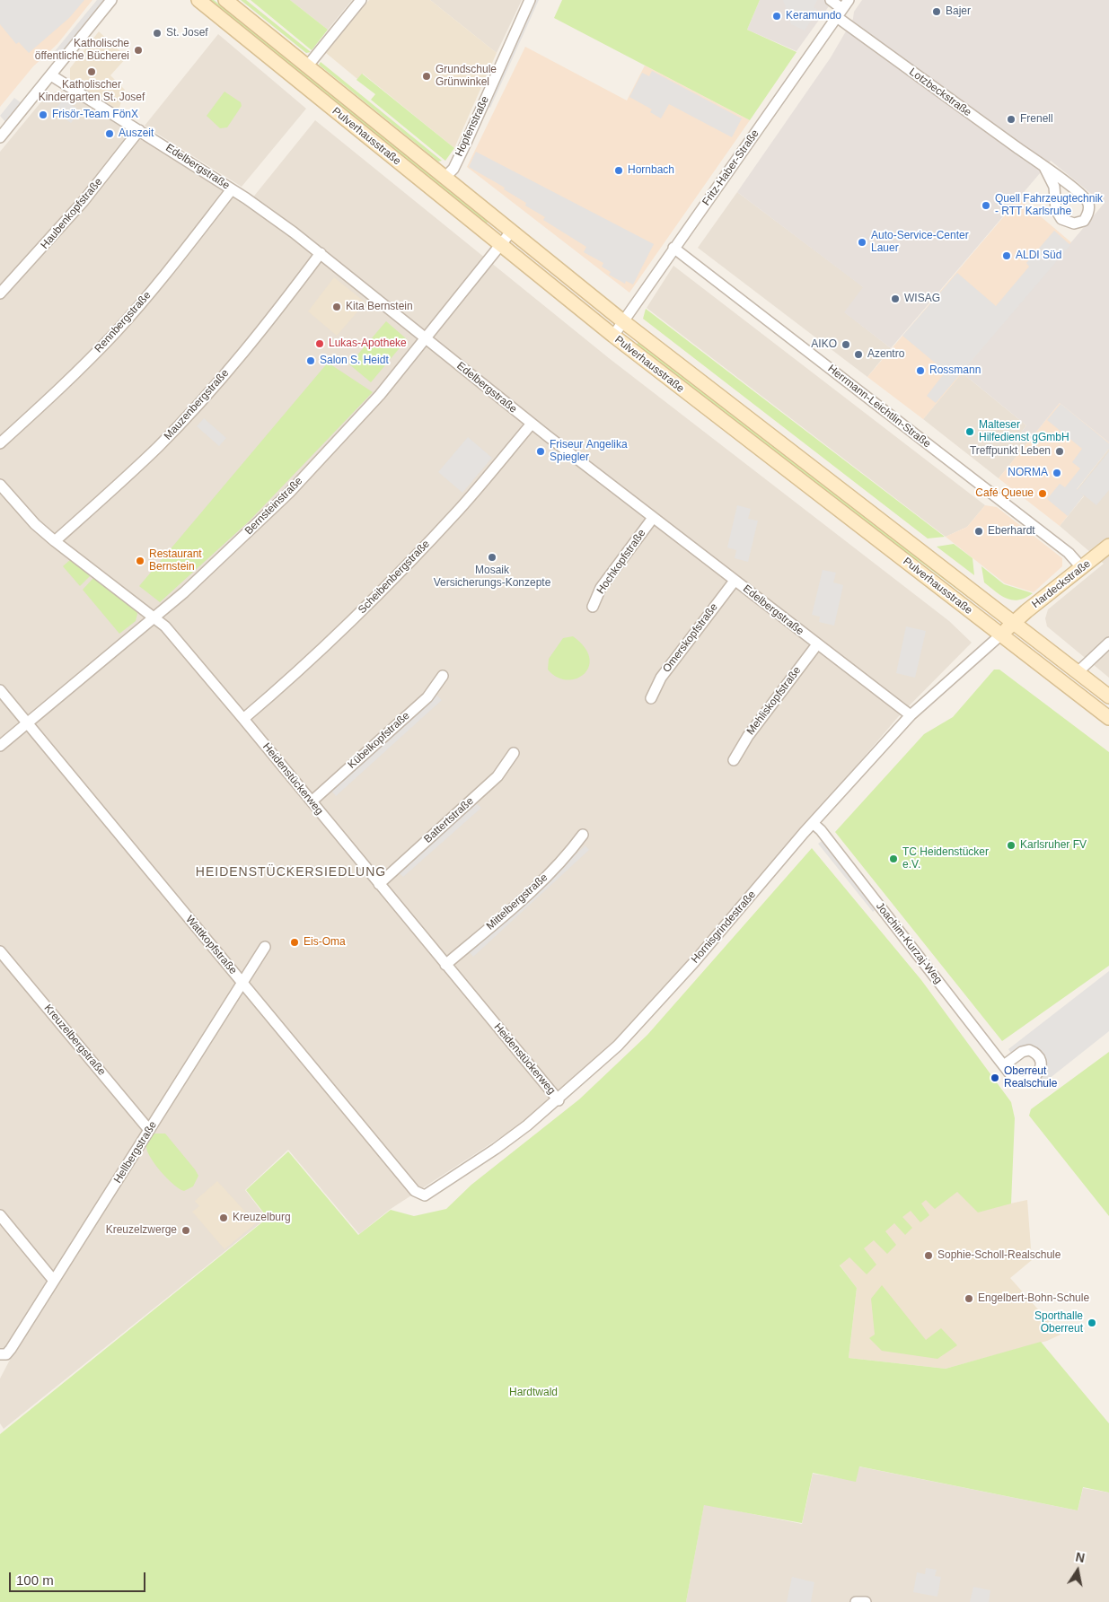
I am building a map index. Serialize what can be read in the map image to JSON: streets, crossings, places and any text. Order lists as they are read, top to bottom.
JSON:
{
  "streets": {
    "main road": ["Pulverhausstraße", "Hardeckstraße"],
    "street": [
      "Lotzbeckstraße",
      "Hopfenstraße",
      "Edelbergstraße",
      "Fritz-Haber-Straße",
      "Haubenkopfstraße",
      "Rennbergstraße",
      "Mauzenbergstraße",
      "Herrmann-Leichtlin-Straße",
      "Bernsteinstraße",
      "Hochkopfstraße",
      "Scheibenbergstraße",
      "Omerskopfstraße",
      "Mehliskopfstraße",
      "Kübelkopfstraße",
      "Heidenstückerweg",
      "Battertstraße",
      "Mittelbergstraße",
      "Hornisgrindestraße",
      "Joachim-Kurzaj-Weg",
      "Wattkopfstraße",
      "Kreuzelbergstraße",
      "Hellbergstraße"
    ]
  },
  "crossings": [
    ["Lotzbeckstraße", "Fritz-Haber-Straße"],
    ["Hopfenstraße", "Pulverhausstraße"],
    ["Pulverhausstraße", "Fritz-Haber-Straße"],
    ["Pulverhausstraße", "Bernsteinstraße"],
    ["Pulverhausstraße", "Hardeckstraße"],
    ["Pulverhausstraße", "Hornisgrindestraße"],
    ["Edelbergstraße", "Haubenkopfstraße"],
    ["Edelbergstraße", "Rennbergstraße"],
    ["Edelbergstraße", "Mauzenbergstraße"],
    ["Edelbergstraße", "Bernsteinstraße"],
    ["Edelbergstraße", "Hochkopfstraße"],
    ["Edelbergstraße", "Scheibenbergstraße"],
    ["Edelbergstraße", "Omerskopfstraße"],
    ["Edelbergstraße", "Mehliskopfstraße"],
    ["Edelbergstraße", "Hornisgrindestraße"],
    ["Fritz-Haber-Straße", "Herrmann-Leichtlin-Straße"],
    ["Mauzenbergstraße", "Heidenstückerweg"],
    ["Herrmann-Leichtlin-Straße", "Hardeckstraße"],
    ["Bernsteinstraße", "Heidenstückerweg"],
    ["Bernsteinstraße", "Wattkopfstraße"],
    ["Scheibenbergstraße", "Heidenstückerweg"],
    ["Hardeckstraße", "Hornisgrindestraße"],
    ["Kübelkopfstraße", "Heidenstückerweg"],
    ["Heidenstückerweg", "Battertstraße"],
    ["Heidenstückerweg", "Mittelbergstraße"],
    ["Heidenstückerweg", "Hornisgrindestraße"],
    ["Hornisgrindestraße", "Joachim-Kurzaj-Weg"],
    ["Hornisgrindestraße", "Wattkopfstraße"],
    ["Wattkopfstraße", "Hellbergstraße"],
    ["Kreuzelbergstraße", "Hellbergstraße"]
  ],
  "districts": ["HEIDENSTÜCKERSIEDLUNG"],
  "parks": ["Hardtwald"],
  "places": [
    "Bajer",
    "Keramundo",
    "St. Josef",
    "Katholische öffentliche Bücherei",
    "Katholischer Kindergarten St. Josef",
    "Grundschule Grünwinkel",
    "Frisör-Team FönX",
    "Frenell",
    "Auszeit",
    "Hornbach",
    "Quell Fahrzeugtechnik - RTT Karlsruhe",
    "Auto-Service-Center Lauer",
    "ALDI Süd",
    "WISAG",
    "Kita Bernstein",
    "Lukas-Apotheke",
    "AIKO",
    "Azentro",
    "Salon S. Heidt",
    "Rossmann",
    "Malteser Hilfedienst gGmbH",
    "Friseur Angelika Spiegler",
    "Treffpunkt Leben",
    "NORMA",
    "Café Queue",
    "Eberhardt",
    "Mosaik Versicherungs-Konzepte",
    "Restaurant Bernstein",
    "Karlsruher FV",
    "TC Heidenstücker e.V.",
    "Eis-Oma",
    "Oberreut Realschule",
    "Kreuzelburg",
    "Kreuzelzwerge",
    "Sophie-Scholl-Realschule",
    "Engelbert-Bohn-Schule",
    "Sporthalle Oberreut"
  ],
  "scale_bar": "100 m",
  "north": "top"
}
